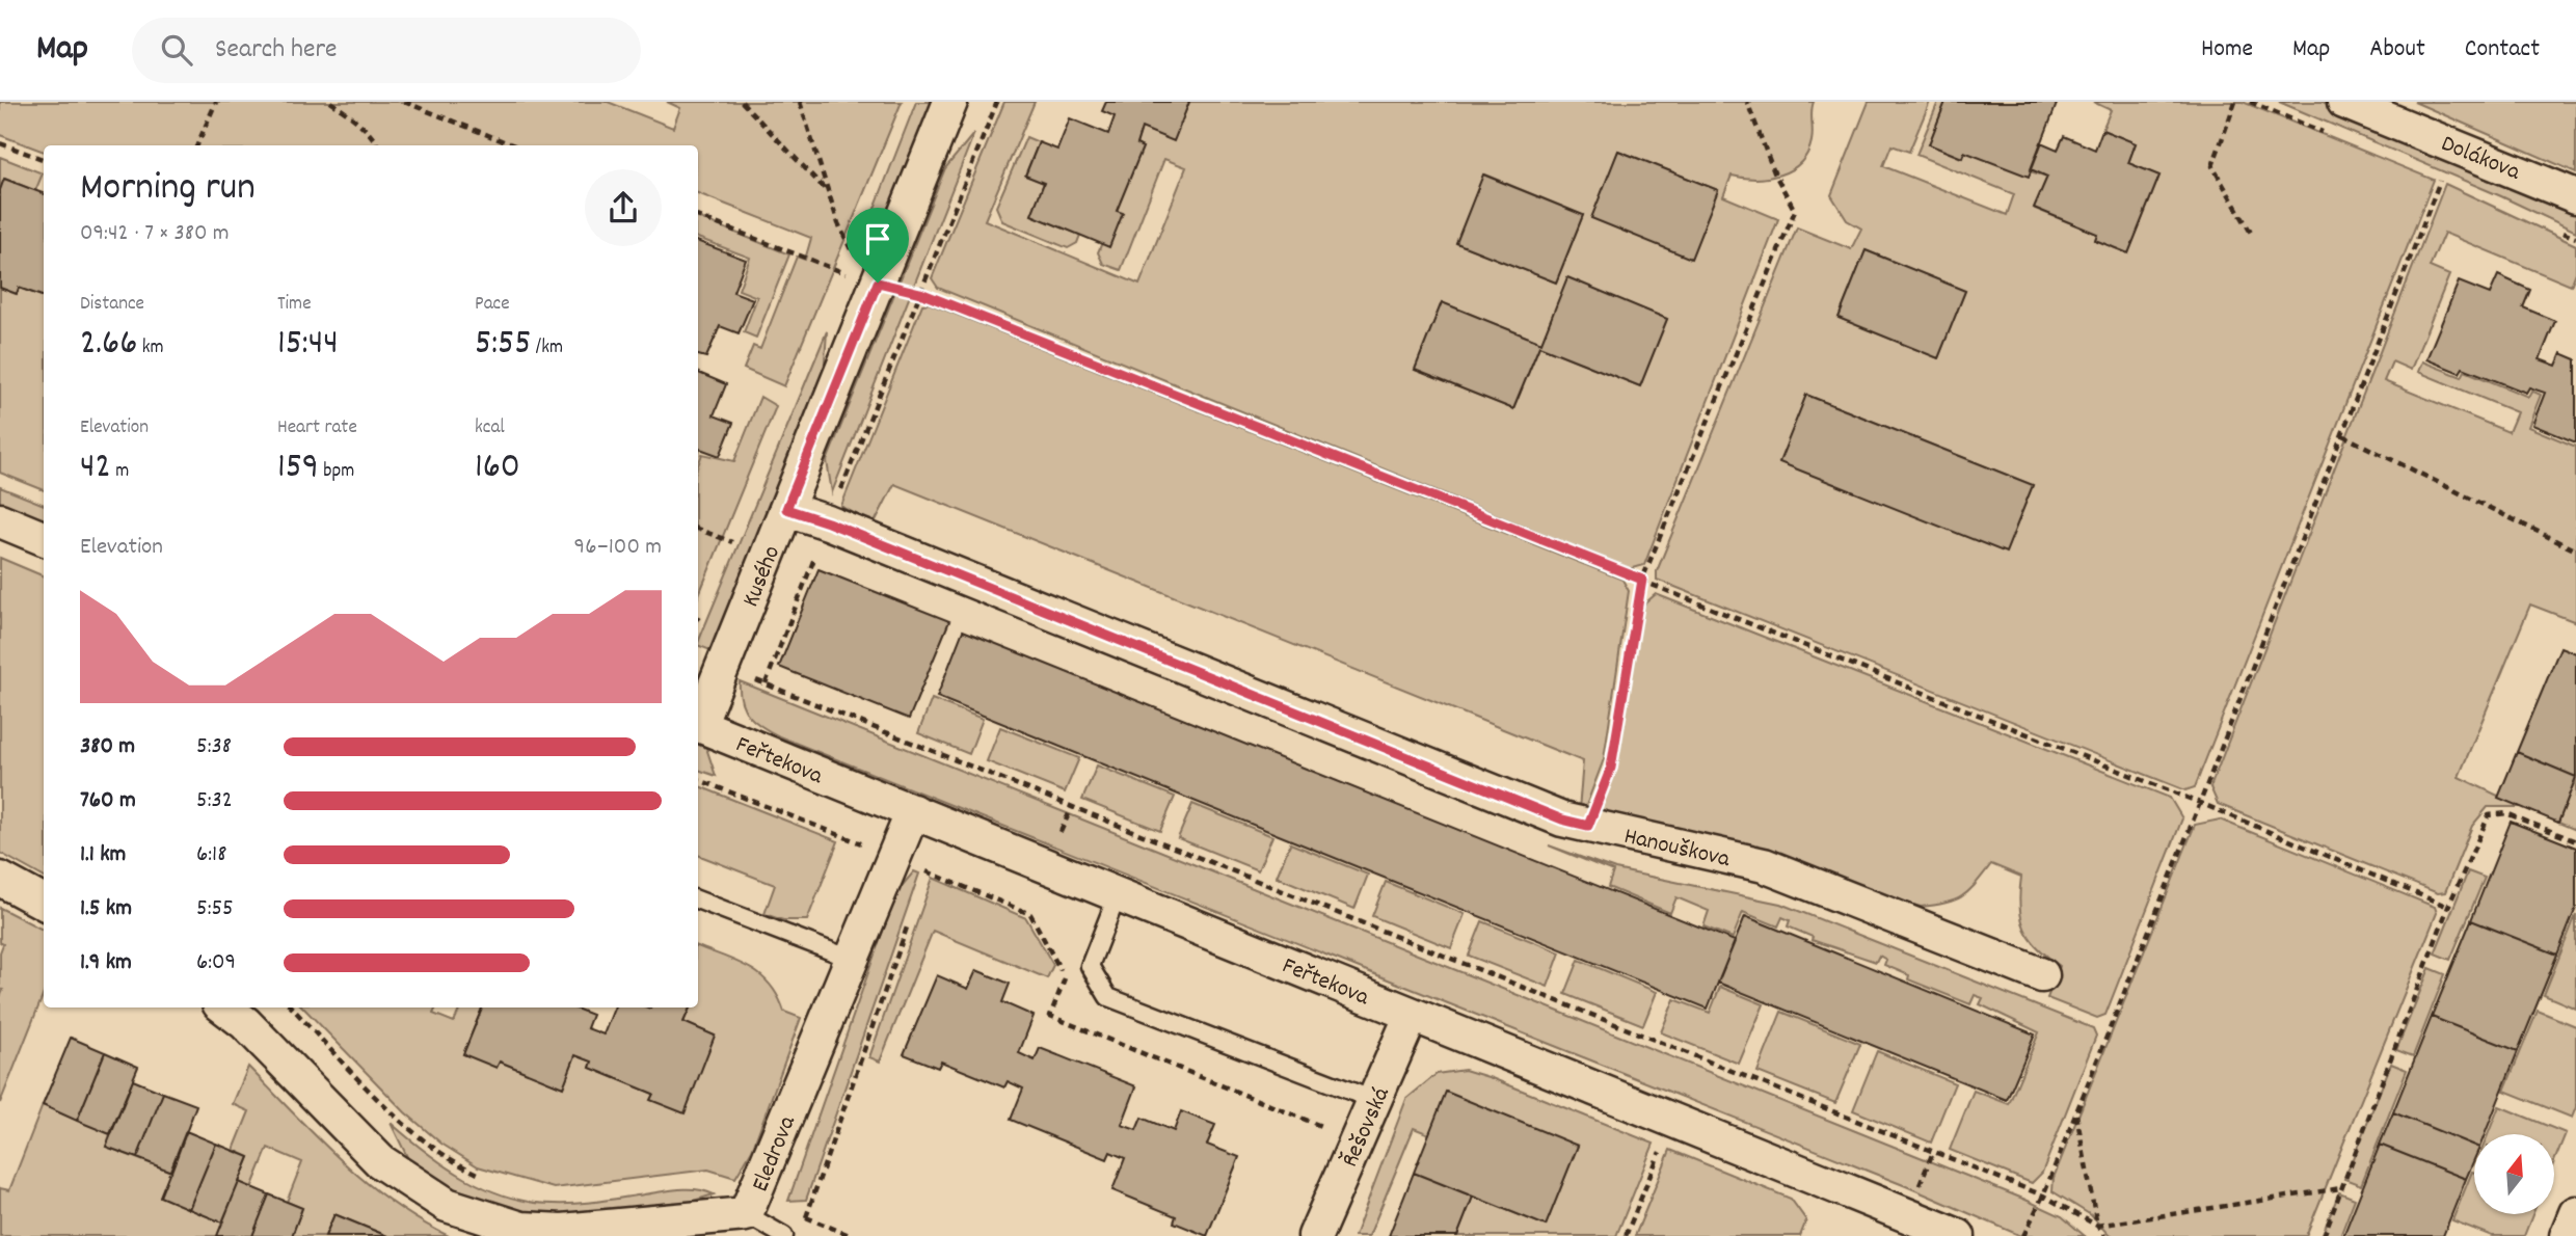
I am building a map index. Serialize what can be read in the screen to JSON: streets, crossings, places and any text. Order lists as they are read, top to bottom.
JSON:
{
  "streets": {
    "street": [
      "Dolákova",
      "Kusého",
      "Feřtekova",
      "Hanouškova",
      "Řešovská",
      "Eledrova"
    ]
  },
  "crossings": [
    ["Kusého", "Hanouškova"],
    ["Feřtekova", "Řešovská"],
    ["Feřtekova", "Eledrova"]
  ],
  "north": "top",
  "page": {
    "header": "Map",
    "search": "Search here",
    "nav": [
      "Home",
      "Map",
      "About",
      "Contact"
    ],
    "heading": ["Morning run", "09:42 · 7 × 380 m"],
    "stats": [
      ["Distance", "2.66 km"],
      ["Time", "15:44"],
      ["Pace", "5:55 /km"],
      ["Elevation", "42 m"],
      ["Heart rate", "159 bpm"],
      ["kcal", "160"]
    ],
    "chart": ["Elevation", "96–100 m"],
    "list": [
      {
        "name": "380 m",
        "note": "5:38"
      },
      {
        "name": "760 m",
        "note": "5:32"
      },
      {
        "name": "1.1 km",
        "note": "6:18"
      },
      {
        "name": "1.5 km",
        "note": "5:55"
      },
      {
        "name": "1.9 km",
        "note": "6:09"
      }
    ]
  }
}
